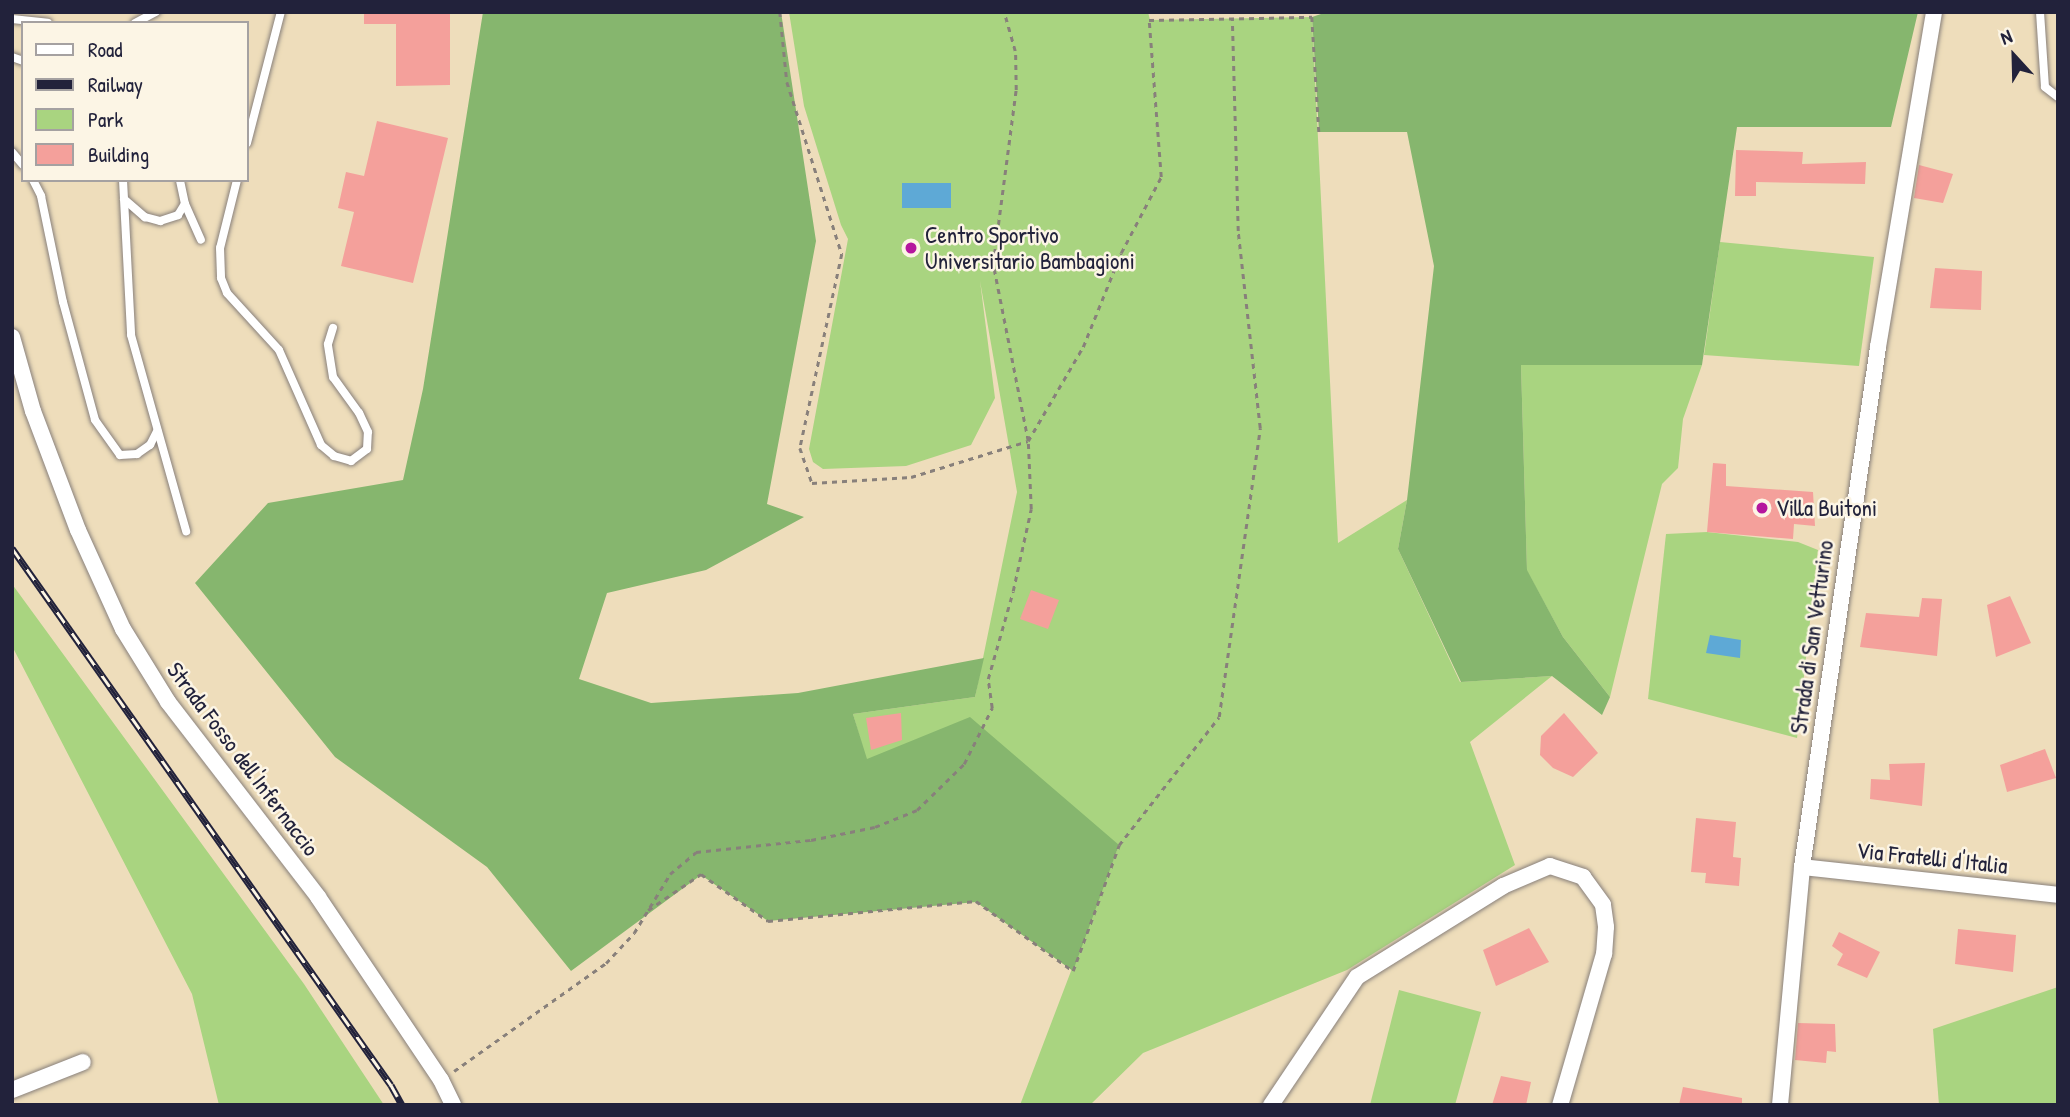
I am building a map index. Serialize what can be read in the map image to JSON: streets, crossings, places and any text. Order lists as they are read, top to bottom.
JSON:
{
  "streets": {
    "street": ["Strada di San Vetturino", "Strada Fosso dell'Infernaccio", "Via Fratelli d'Italia"]
  },
  "crossings": [
    ["Strada di San Vetturino", "Via Fratelli d'Italia"]
  ],
  "places": ["Centro Sportivo Universitario Bambagioni", "Villa Buitoni"],
  "legend": [
    "Road",
    "Railway",
    "Park",
    "Building"
  ],
  "north": "top"
}
